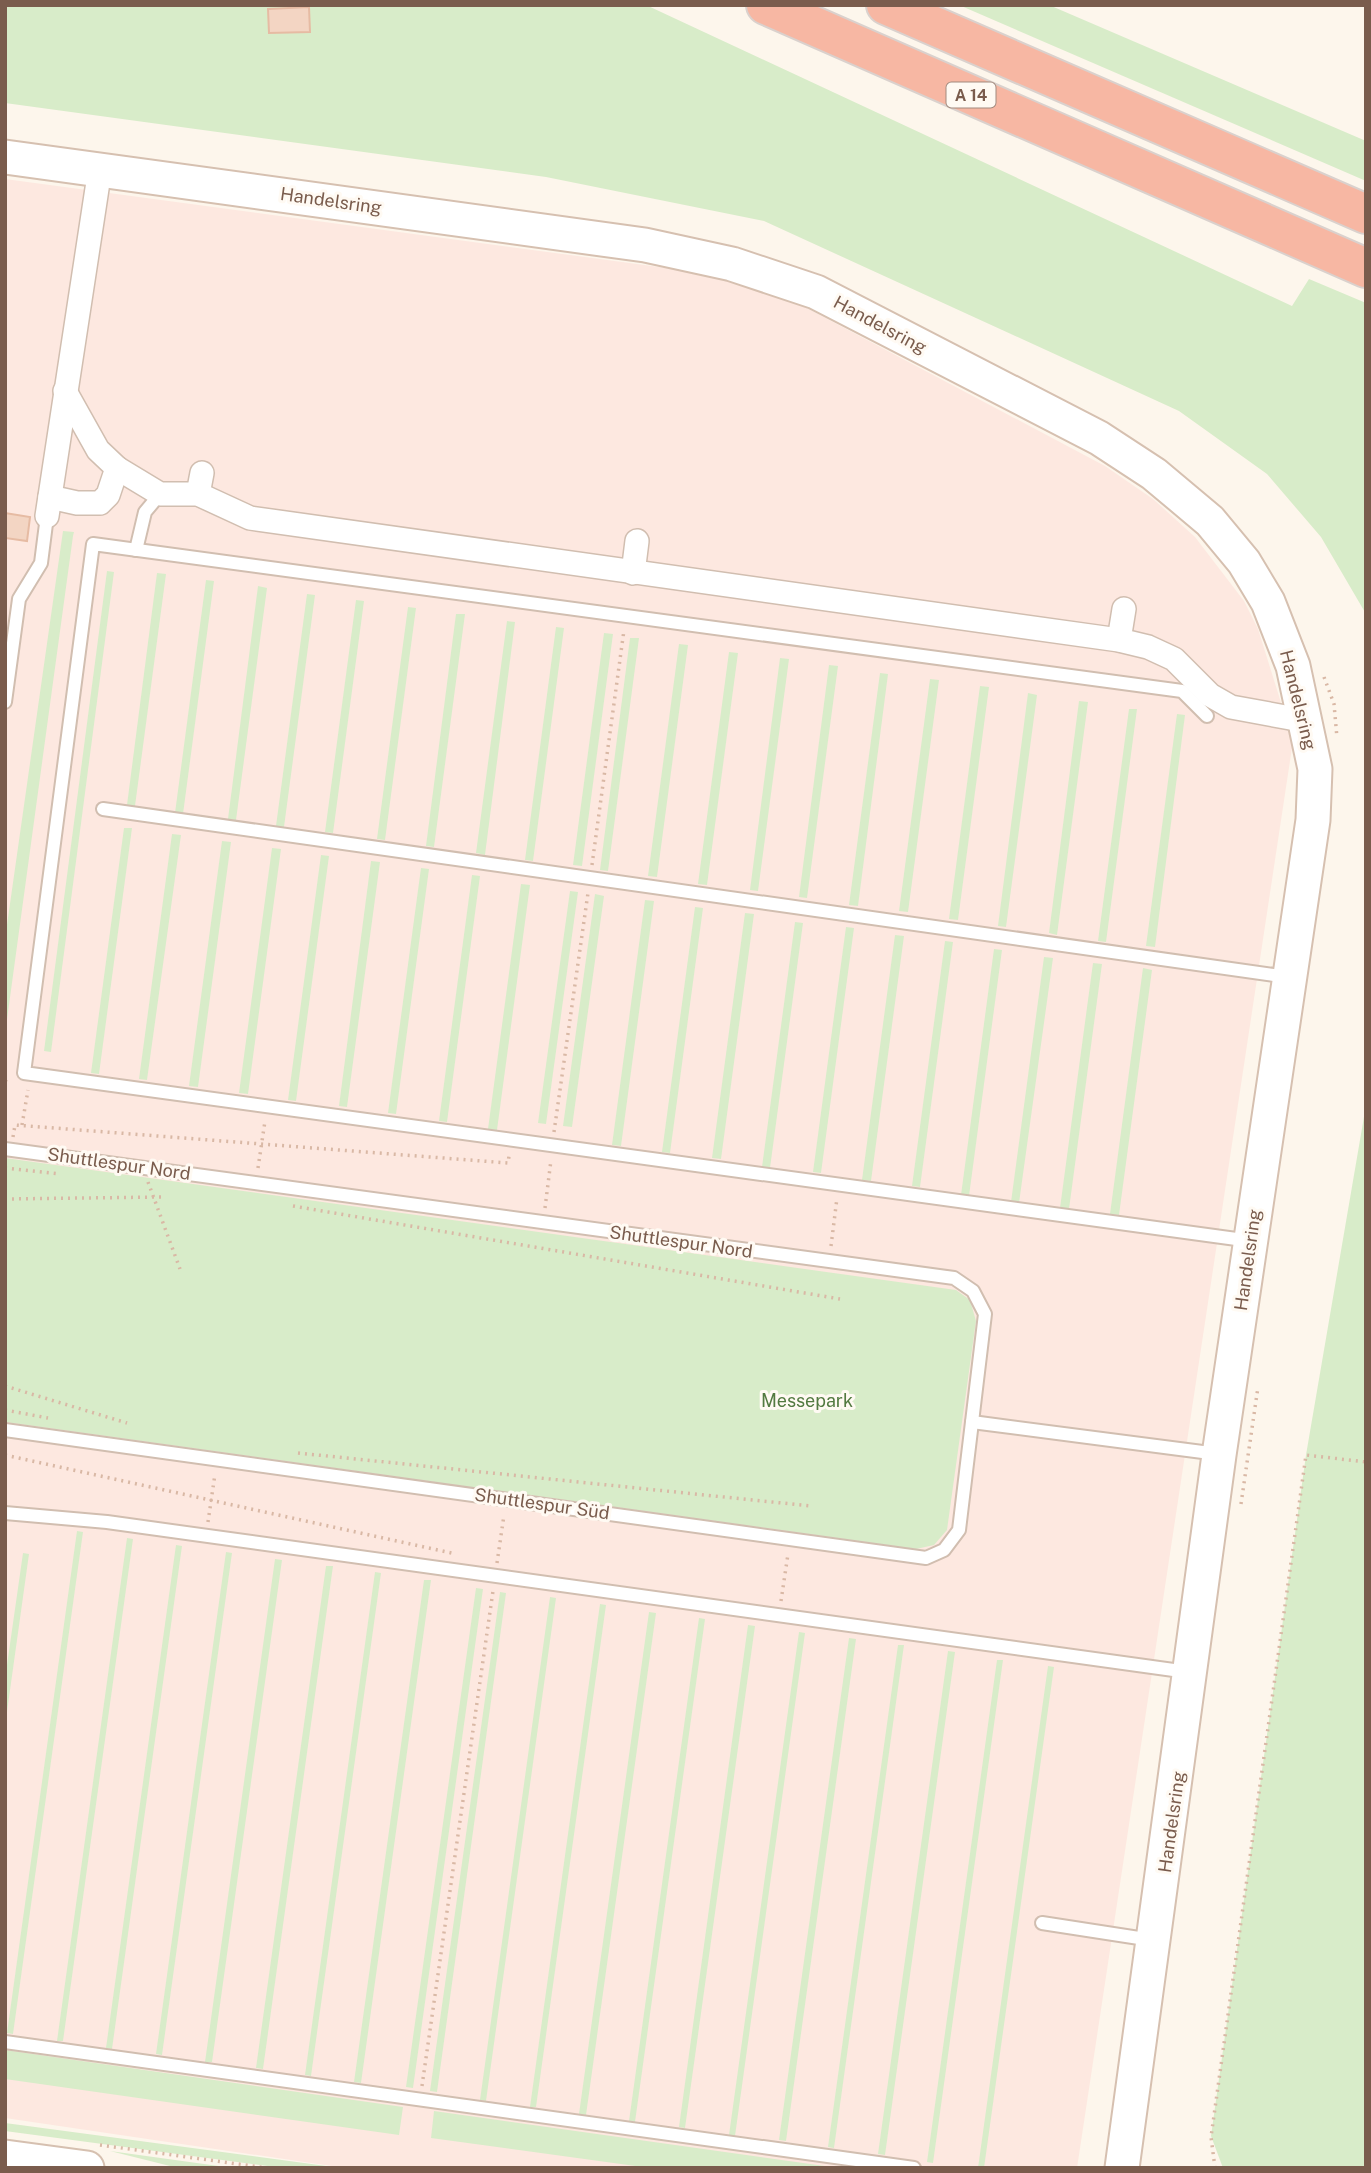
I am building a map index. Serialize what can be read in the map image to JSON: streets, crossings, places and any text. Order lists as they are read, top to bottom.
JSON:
{
  "streets": {
    "highway": ["A 14"],
    "main road": ["Handelsring"],
    "lane": ["Shuttlespur Nord", "Shuttlespur Süd"]
  },
  "crossings": [
    ["Shuttlespur Nord", "Shuttlespur Süd"]
  ],
  "parks": ["Messepark"]
}
